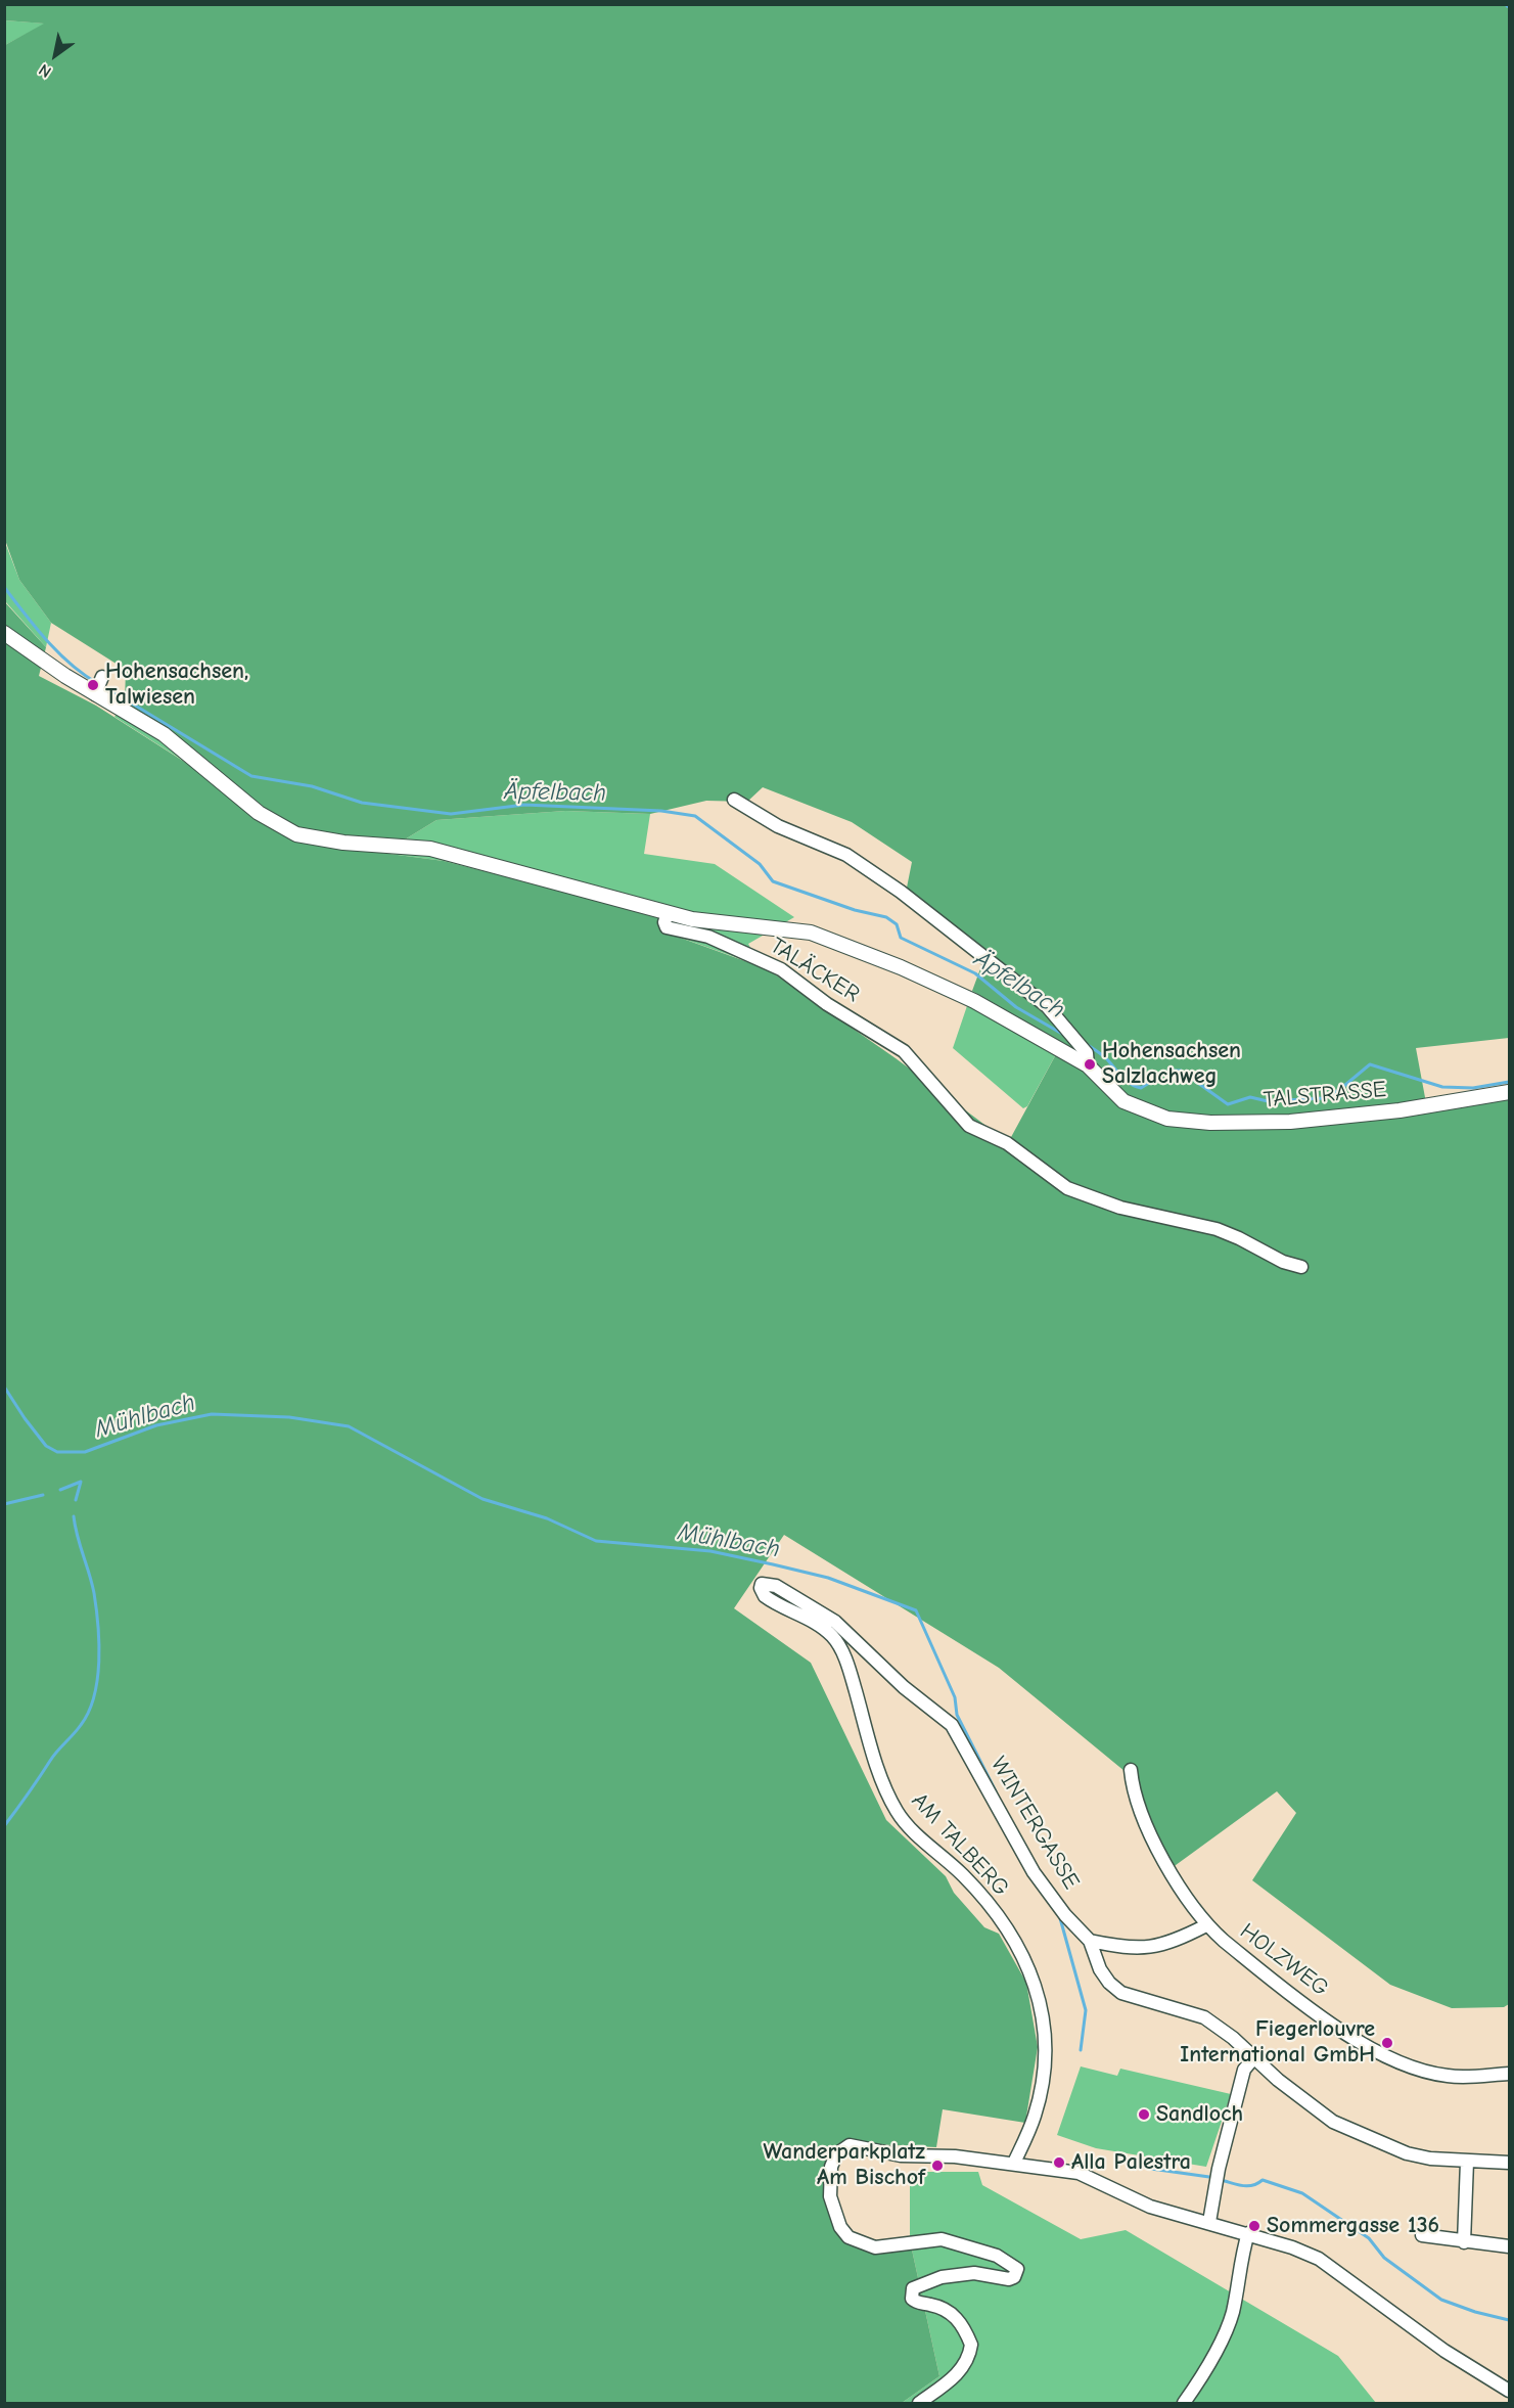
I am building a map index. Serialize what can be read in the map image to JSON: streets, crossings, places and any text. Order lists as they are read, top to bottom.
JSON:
{
  "streets": {
    "street": [
      "TALÄCKER",
      "TALSTRASSE",
      "WINTERGASSE",
      "AM TALBERG",
      "HOLZWEG"
    ]
  },
  "crossings": [
    ["TALÄCKER", "TALSTRASSE"],
    ["WINTERGASSE", "AM TALBERG"],
    ["WINTERGASSE", "HOLZWEG"]
  ],
  "water": ["Äpfelbach", "Mühlbach"],
  "places": [
    "Hohensachsen, Talwiesen",
    "Hohensachsen Salzlachweg",
    "Fiegerlouvre International GmbH",
    "Sandloch",
    "Alla Palestra",
    "Wanderparkplatz Am Bischof",
    "Sommergasse 136"
  ],
  "north": "bottom left"
}
